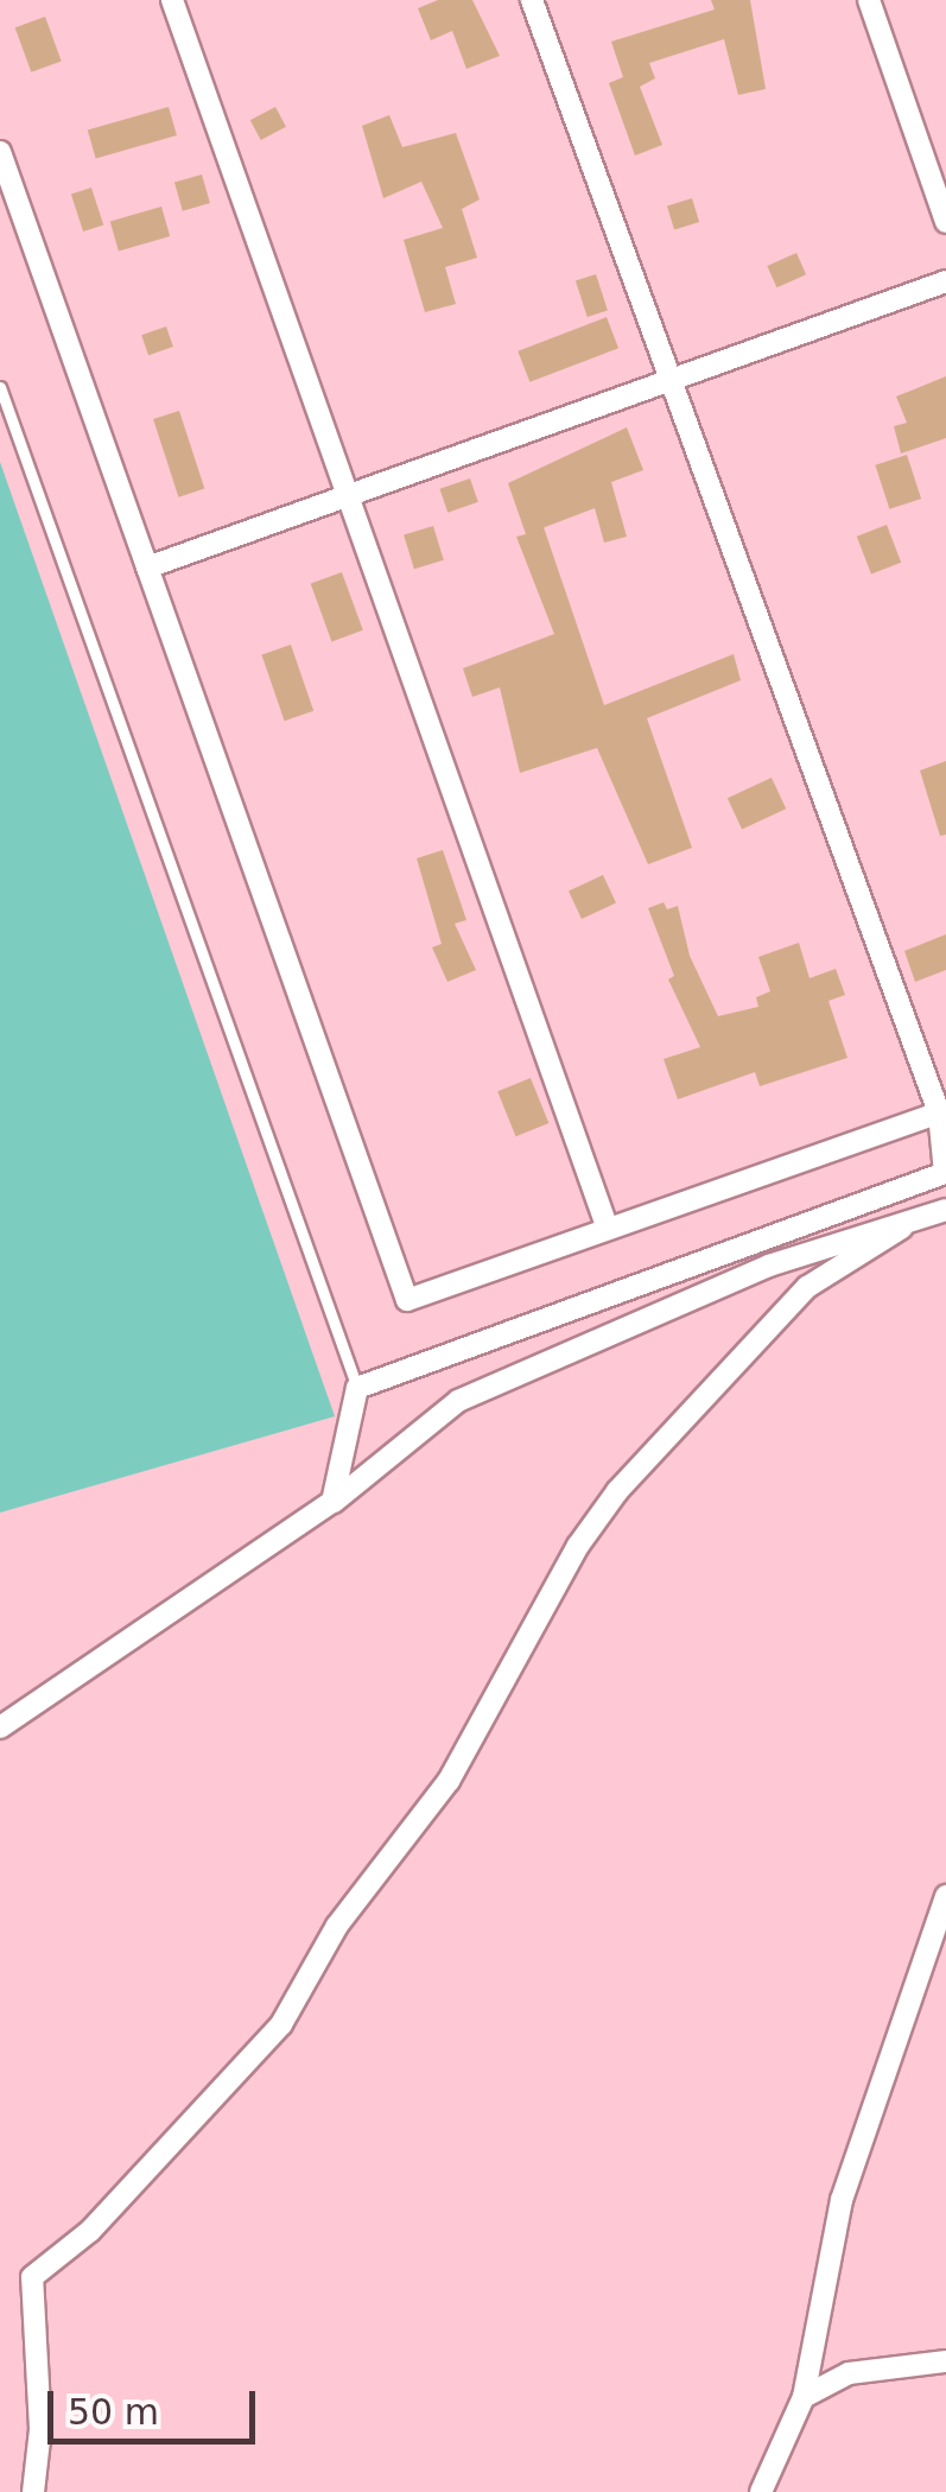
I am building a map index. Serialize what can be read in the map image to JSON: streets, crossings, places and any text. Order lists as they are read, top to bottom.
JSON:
{
  "scale_bar": "50 m"
}
